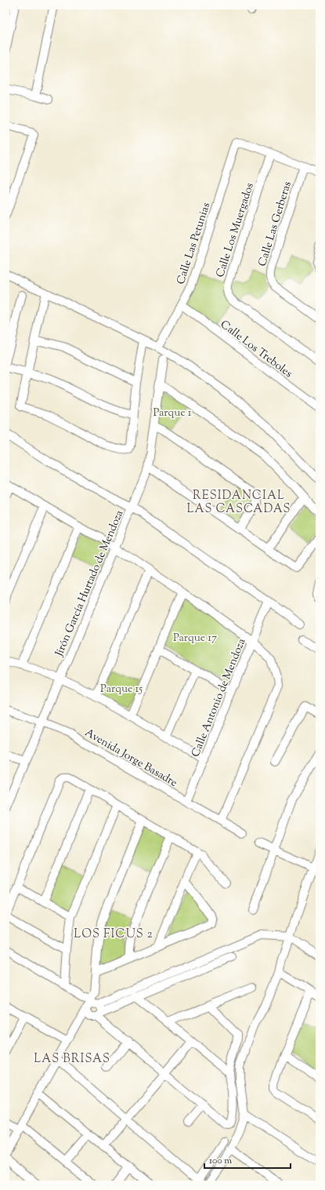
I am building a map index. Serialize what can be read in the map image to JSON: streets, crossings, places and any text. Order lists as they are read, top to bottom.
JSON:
{
  "streets": {
    "street": [
      "Calle Las Gerberas",
      "Calle Los Muergados",
      "Calle Las Petunias",
      "Calle Los Treboles",
      "Jirón García Hurtado de Mendoza",
      "Calle Antonio de Mendoza",
      "Avenida Jorge Basadre"
    ]
  },
  "crossings": [
    ["Calle Los Muergados", "Calle Las Petunias"],
    ["Calle Las Petunias", "Calle Los Treboles"],
    ["Jirón García Hurtado de Mendoza", "Avenida Jorge Basadre"],
    ["Calle Antonio de Mendoza", "Avenida Jorge Basadre"]
  ],
  "districts": ["RESIDANCIAL LAS CASCADAS", "LOS FICUS 2", "LAS BRISAS"],
  "parks": ["Parque 1", "Parque 17", "Parque 15"],
  "scale_bar": "100 m"
}
